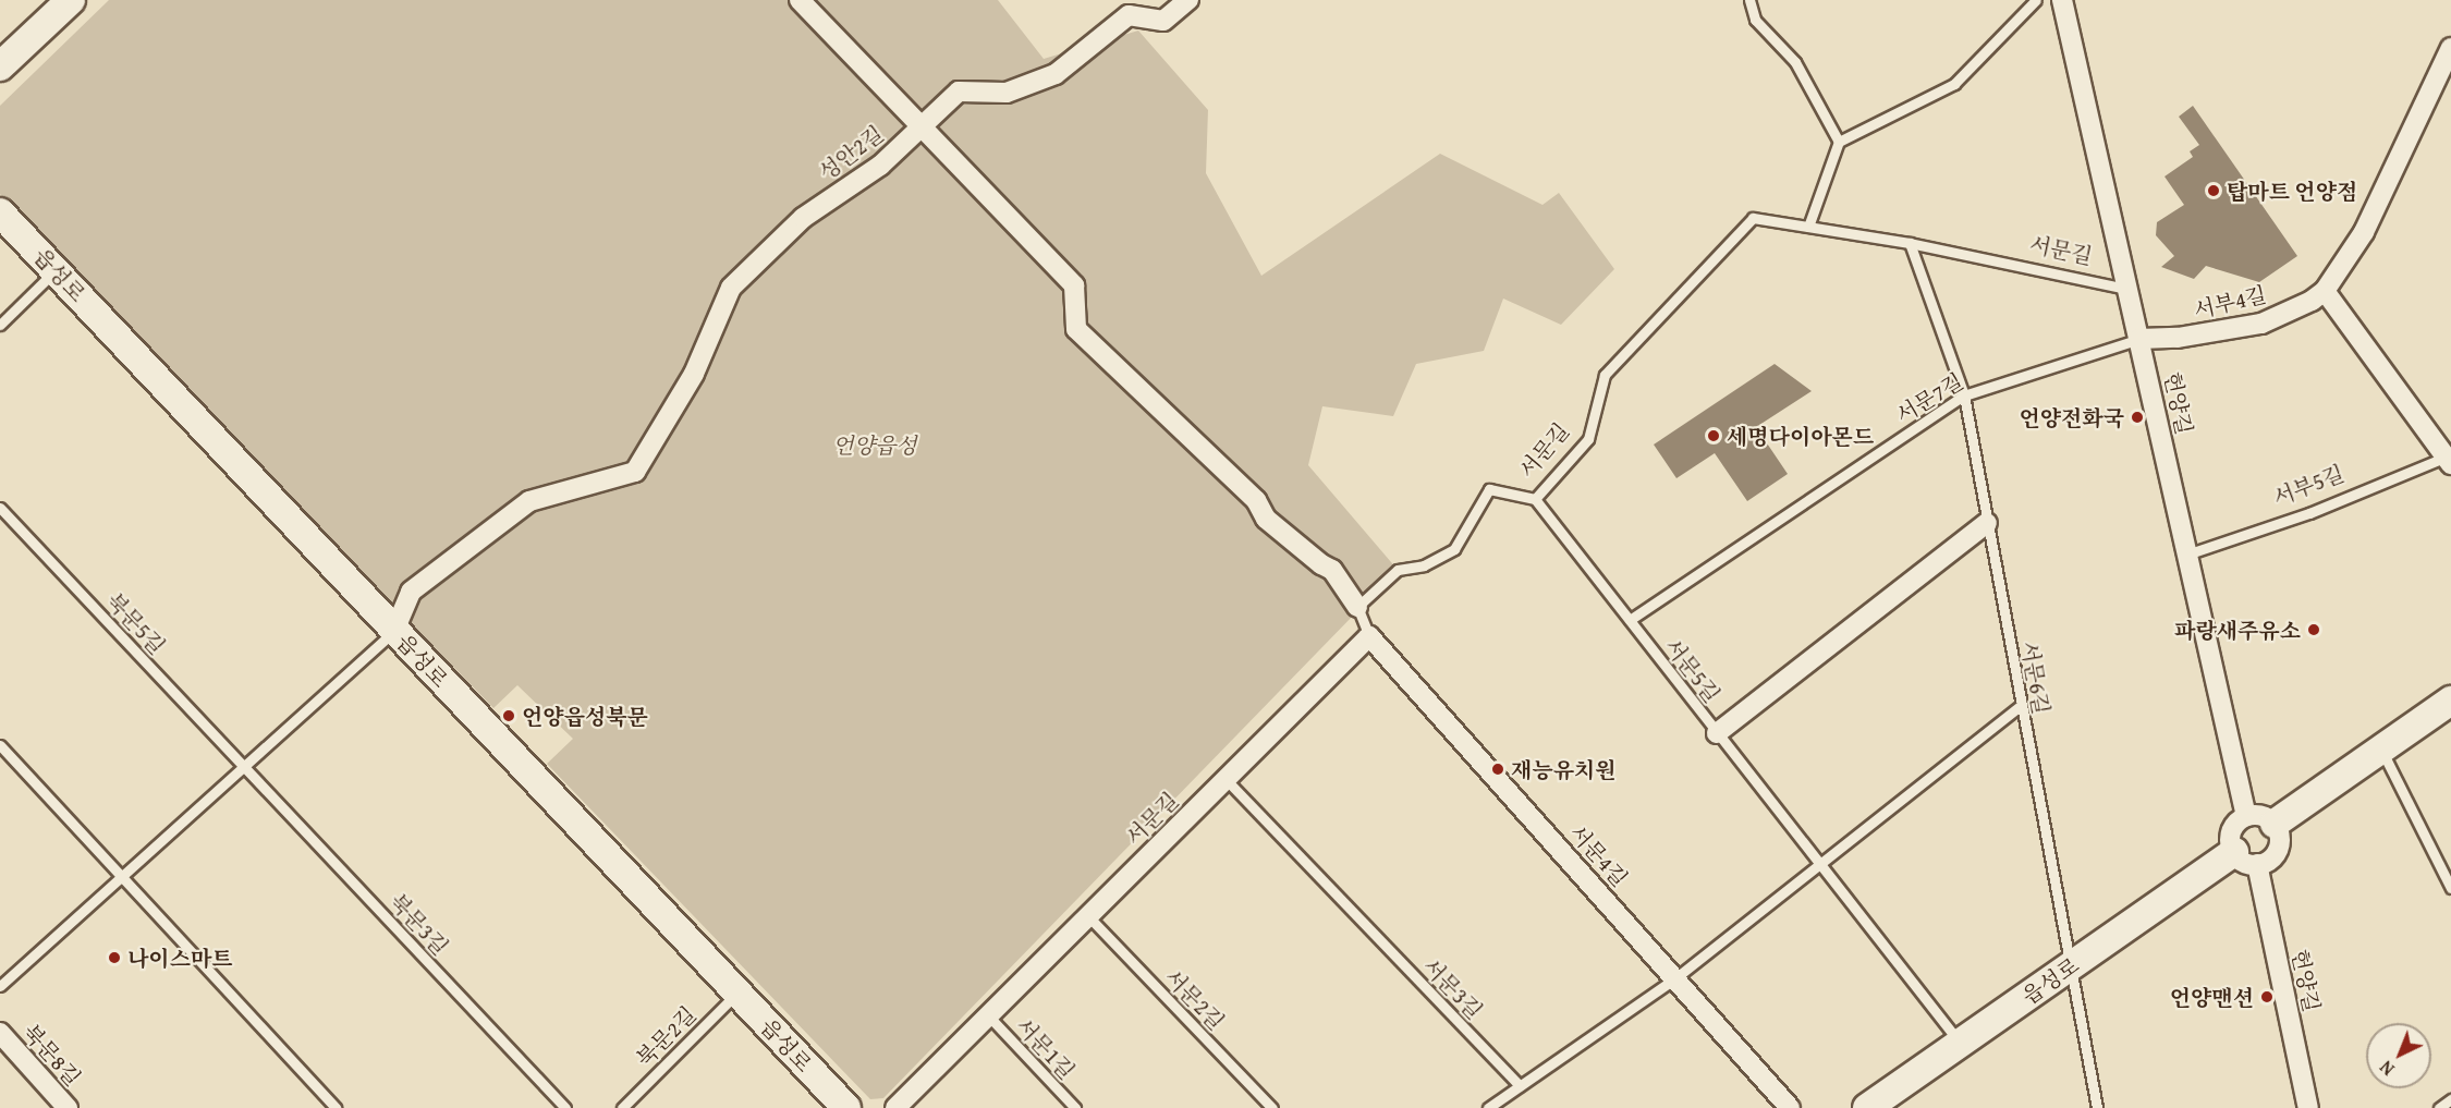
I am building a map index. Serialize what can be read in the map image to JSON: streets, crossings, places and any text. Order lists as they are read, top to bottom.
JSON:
{
  "streets": {
    "street": [
      "성안2길",
      "서문길",
      "읍성로",
      "서부4길",
      "헌양길",
      "서부5길",
      "서문4길",
      "북문8길"
    ],
    "lane": [
      "서문7길",
      "북문5길",
      "서문5길",
      "서문6길",
      "북문3길",
      "서문3길",
      "서문2길",
      "북문2길",
      "서문1길"
    ]
  },
  "crossings": [
    ["성안2길", "읍성로"],
    ["서문길", "헌양길"],
    ["서문길", "서문5길"],
    ["서문길", "서문6길"],
    ["서문길", "서문4길"],
    ["서문길", "서문3길"],
    ["서문길", "서문2길"],
    ["서문길", "서문1길"],
    ["읍성로", "헌양길"],
    ["읍성로", "서문5길"],
    ["읍성로", "서문6길"],
    ["읍성로", "북문2길"],
    ["서부4길", "서문7길"],
    ["서부4길", "헌양길"],
    ["서부4길", "서부5길"],
    ["서문7길", "헌양길"],
    ["서문7길", "서문5길"],
    ["서문7길", "서문6길"],
    ["헌양길", "서부5길"],
    ["북문5길", "북문3길"]
  ],
  "parks": ["언양읍성"],
  "places": [
    "탑마트 언양점",
    "언양전화국",
    "세명다이아몬드",
    "파랑새주유소",
    "언양읍성북문",
    "재능유치원",
    "나이스마트",
    "언양맨션"
  ],
  "north": "bottom left"
}
